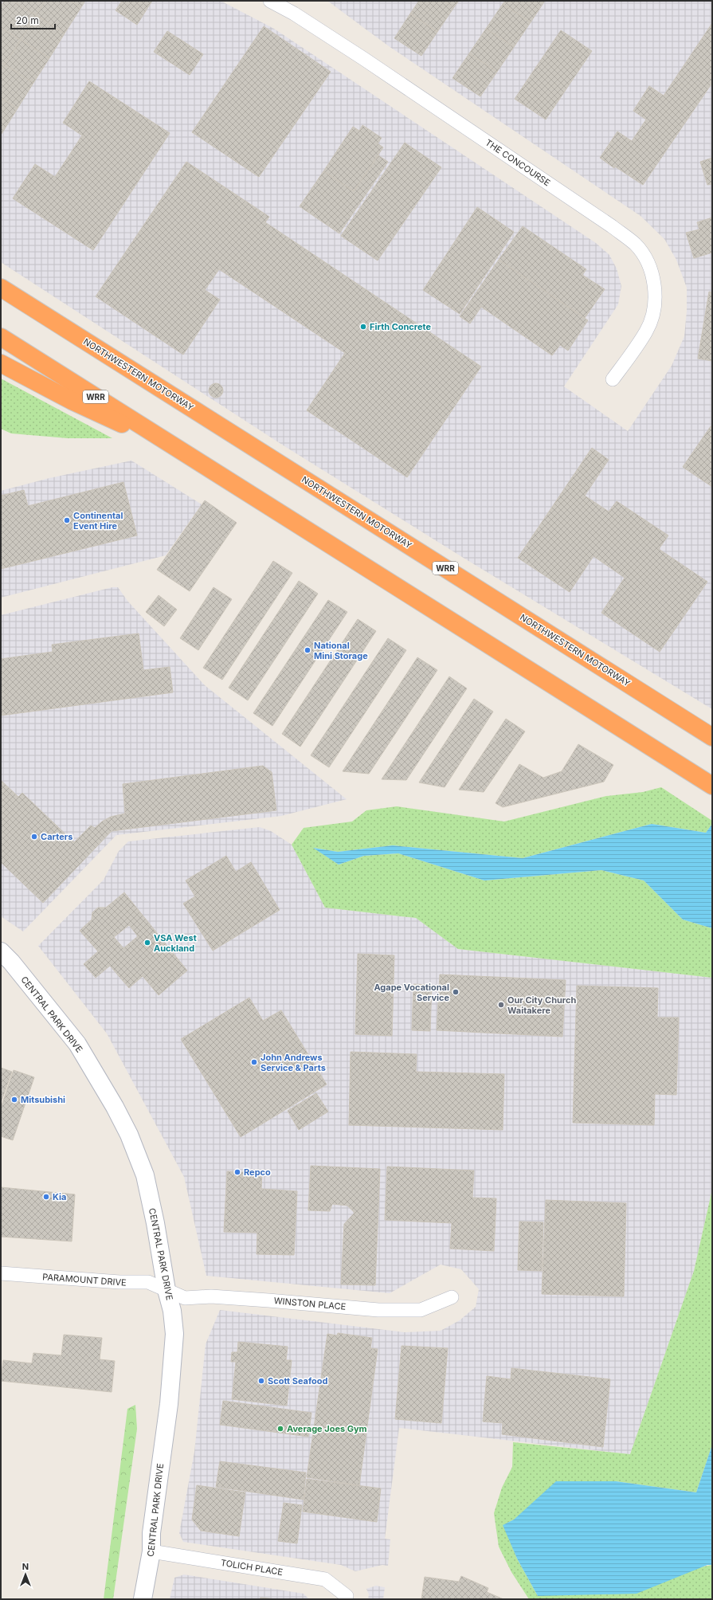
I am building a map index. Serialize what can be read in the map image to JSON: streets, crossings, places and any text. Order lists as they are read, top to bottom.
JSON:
{
  "streets": {
    "highway": ["NORTHWESTERN MOTORWAY", "WRR"],
    "main road": ["CENTRAL PARK DRIVE"],
    "street": [
      "THE CONCOURSE",
      "PARAMOUNT DRIVE",
      "WINSTON PLACE",
      "TOLICH PLACE"
    ]
  },
  "crossings": [
    ["CENTRAL PARK DRIVE", "PARAMOUNT DRIVE"],
    ["CENTRAL PARK DRIVE", "WINSTON PLACE"],
    ["CENTRAL PARK DRIVE", "TOLICH PLACE"],
    ["PARAMOUNT DRIVE", "WINSTON PLACE"]
  ],
  "places": [
    "Firth Concrete",
    "Continental Event Hire",
    "National Mini Storage",
    "Carters",
    "VSA West Auckland",
    "Agape Vocational Service",
    "Our City Church Waitakere",
    "John Andrews Service & Parts",
    "Mitsubishi",
    "Repco",
    "Kia",
    "Scott Seafood",
    "Average Joes Gym"
  ],
  "scale_bar": "20 m",
  "north": "top"
}
